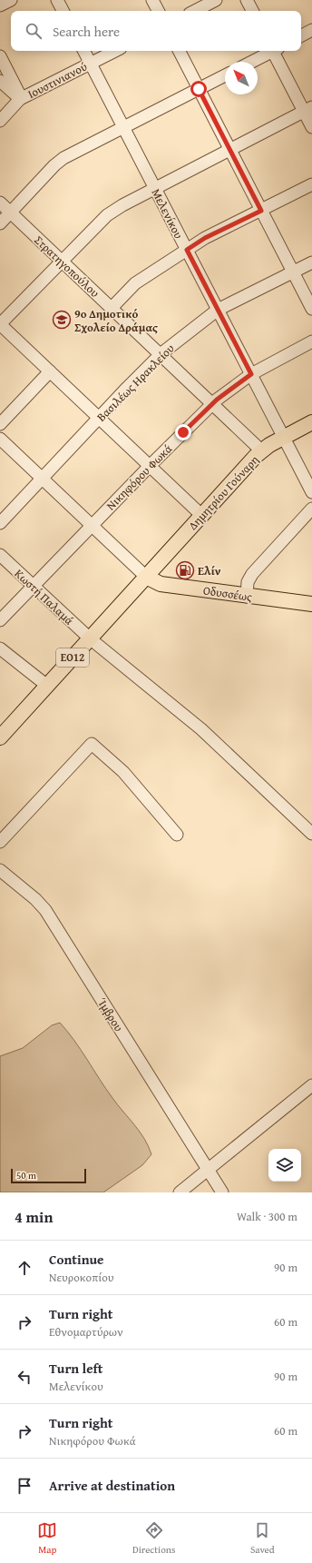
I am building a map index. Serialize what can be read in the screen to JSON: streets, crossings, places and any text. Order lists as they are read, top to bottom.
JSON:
{
  "streets": {
    "main road": ["Δημητρίου Γούναρη", "Οδυσσέως", "ΕΟ12"],
    "street": [
      "Ιουστινιανού",
      "Μελενίκου",
      "Στρατηγοπούλου",
      "Βασιλέως Ηρακλείου",
      "Νικηφόρου Φωκά",
      "Κωστή Παλαμά",
      "Ίμβρου"
    ]
  },
  "crossings": [
    ["Ιουστινιανού", "Μελενίκου"],
    ["Μελενίκου", "Βασιλέως Ηρακλείου"],
    ["Μελενίκου", "Νικηφόρου Φωκά"],
    ["Μελενίκου", "Δημητρίου Γούναρη"],
    ["Στρατηγοπούλου", "Βασιλέως Ηρακλείου"],
    ["Στρατηγοπούλου", "Νικηφόρου Φωκά"],
    ["Στρατηγοπούλου", "Δημητρίου Γούναρη"],
    ["Νικηφόρου Φωκά", "Κωστή Παλαμά"],
    ["Δημητρίου Γούναρη", "Οδυσσέως"],
    ["Δημητρίου Γούναρη", "ΕΟ12"],
    ["Οδυσσέως", "ΕΟ12"],
    ["Κωστή Παλαμά", "ΕΟ12"]
  ],
  "places": {
    "school or university": ["9ο Δημοτικό Σχολείο Δράμας"],
    "fuel station": ["Ελίν"]
  },
  "scale_bar": "50 m",
  "north": "top left",
  "page": {
    "search": "Search here",
    "scale": "50 m",
    "heading": ["4 min", "Walk · 300 m"],
    "list": [
      ["Continue", "Νευροκοπίου", "90 m"],
      ["Turn right", "Εθνομαρτύρων", "60 m"],
      ["Turn left", "Μελενίκου", "90 m"],
      ["Turn right", "Νικηφόρου Φωκά", "60 m"],
      "Arrive at destination"
    ],
    "nav": ["Map", "Directions", "Saved"]
  }
}
